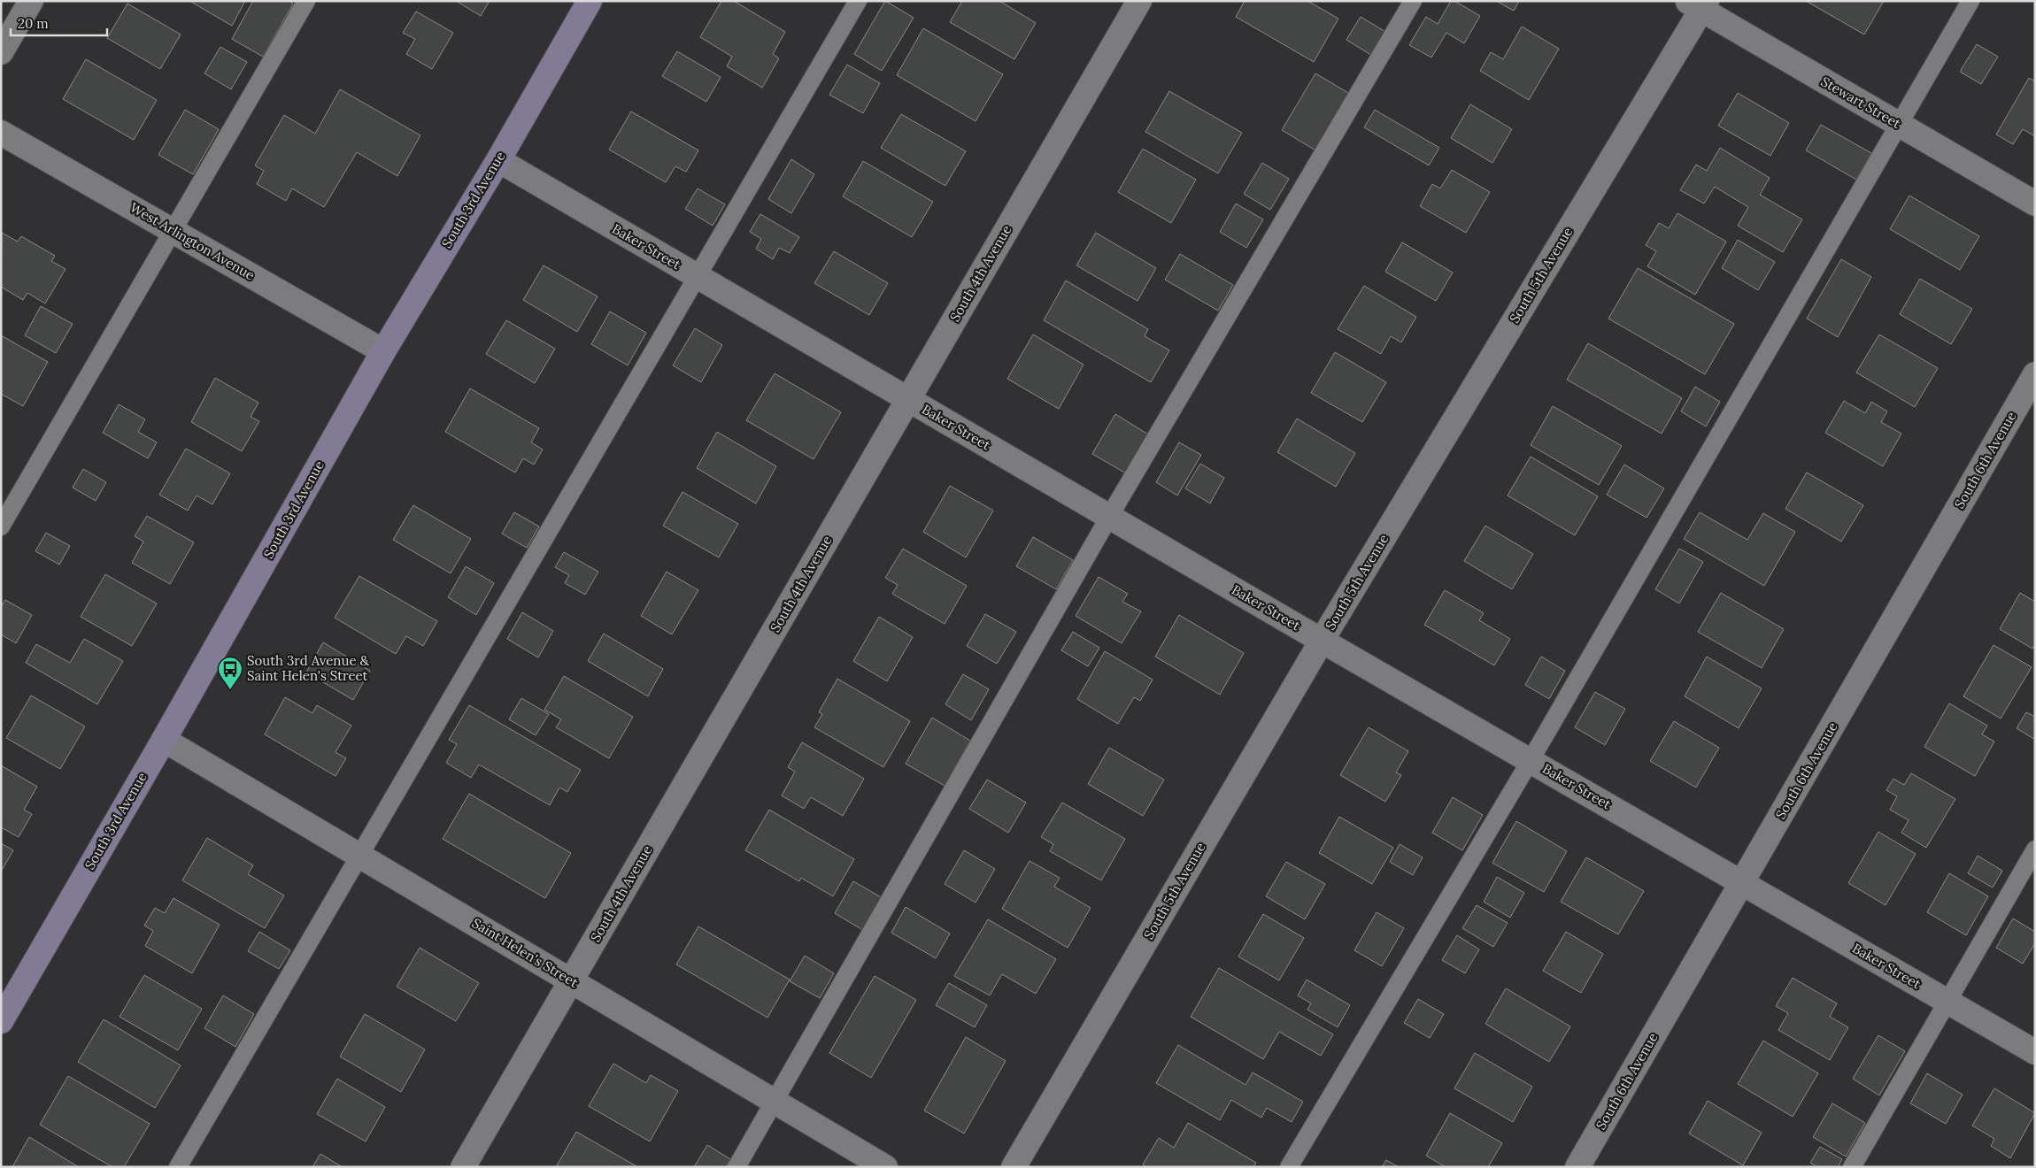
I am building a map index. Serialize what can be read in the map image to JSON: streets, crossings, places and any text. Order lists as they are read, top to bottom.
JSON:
{
  "streets": {
    "street": [
      "Stewart Street",
      "South 3rd Avenue",
      "West Arlington Avenue",
      "Baker Street",
      "South 4th Avenue",
      "South 5th Avenue",
      "South 6th Avenue",
      "Saint Helen's Street"
    ]
  },
  "crossings": [
    ["Stewart Street", "South 5th Avenue"],
    ["South 3rd Avenue", "West Arlington Avenue"],
    ["South 3rd Avenue", "Baker Street"],
    ["South 3rd Avenue", "Saint Helen's Street"],
    ["Baker Street", "South 4th Avenue"],
    ["Baker Street", "South 5th Avenue"],
    ["Baker Street", "South 6th Avenue"],
    ["South 4th Avenue", "Saint Helen's Street"]
  ],
  "places": {
    "bus stop": ["South 3rd Avenue & Saint Helen's Street"]
  },
  "scale_bar": "20 m"
}
